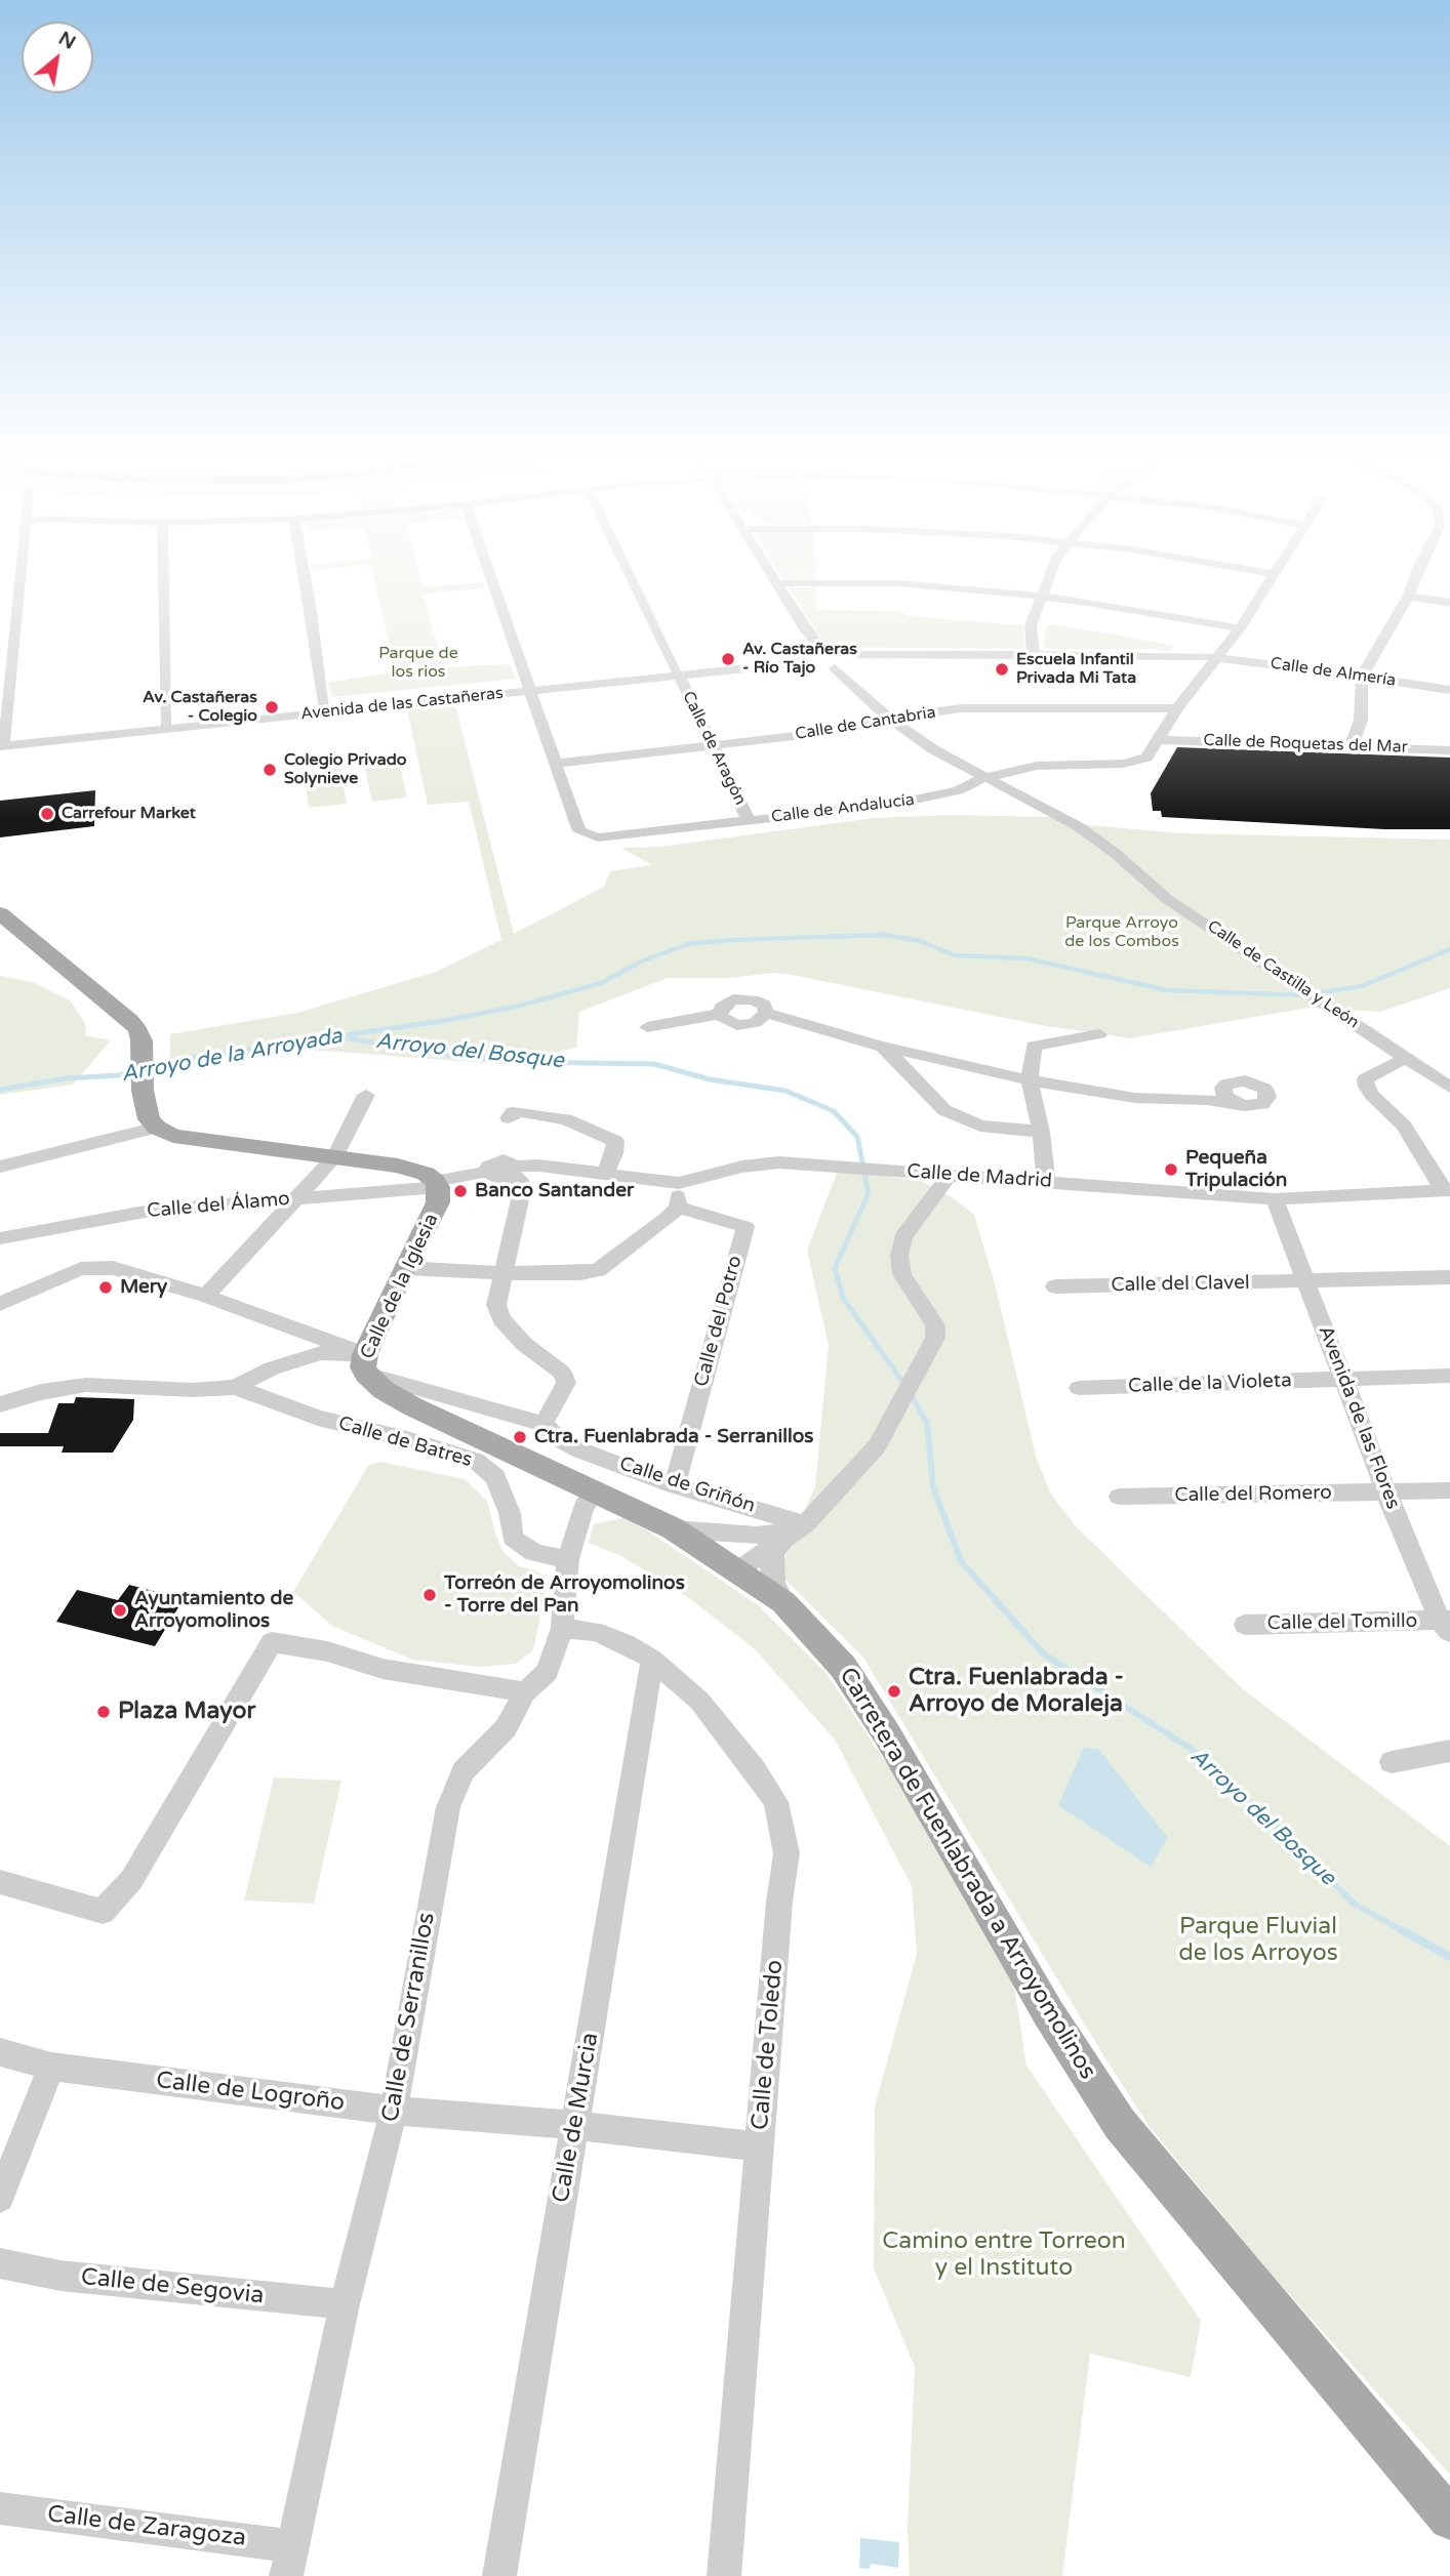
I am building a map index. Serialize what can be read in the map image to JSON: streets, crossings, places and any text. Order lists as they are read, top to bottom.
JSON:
{
  "streets": {
    "main road": ["Calle de la Iglesia", "Carretera de Fuenlabrada a Arroyomolinos"],
    "street": [
      "Calle de Almería",
      "Avenida de las Castañeras",
      "Calle de Cantabria",
      "Calle de Roquetas del Mar",
      "Calle de Aragón",
      "Calle de Andalucía",
      "Calle de Castilla y León",
      "Calle de Madrid",
      "Calle del Álamo",
      "Calle del Clavel",
      "Calle del Potro",
      "Calle de la Violeta",
      "Avenida de las Flores",
      "Calle de Batres",
      "Calle de Griñón",
      "Calle del Romero",
      "Calle del Tomillo",
      "Calle de Serranillos",
      "Calle de Toledo",
      "Calle de Logroño",
      "Calle de Murcia",
      "Calle de Segovia",
      "Calle de Zaragoza"
    ]
  },
  "crossings": [
    ["Avenida de las Castañeras", "Calle de Aragón"],
    ["Avenida de las Castañeras", "Calle de Castilla y León"],
    ["Calle de Cantabria", "Calle de Aragón"],
    ["Calle de Cantabria", "Calle de Andalucía"],
    ["Calle de Cantabria", "Calle de Castilla y León"],
    ["Calle de Roquetas del Mar", "Calle de Andalucía"],
    ["Calle de Aragón", "Calle de Andalucía"],
    ["Calle de Andalucía", "Calle de Castilla y León"],
    ["Calle de Madrid", "Calle del Álamo"],
    ["Calle de Madrid", "Avenida de las Flores"],
    ["Calle del Álamo", "Calle de la Iglesia"],
    ["Calle del Clavel", "Avenida de las Flores"],
    ["Calle de la Iglesia", "Calle de Batres"],
    ["Calle de la Iglesia", "Calle de Griñón"],
    ["Calle de la Iglesia", "Carretera de Fuenlabrada a Arroyomolinos"],
    ["Calle del Potro", "Calle de Griñón"],
    ["Calle de la Violeta", "Avenida de las Flores"],
    ["Avenida de las Flores", "Calle del Romero"],
    ["Avenida de las Flores", "Calle del Tomillo"],
    ["Calle de Batres", "Calle de Griñón"],
    ["Calle de Batres", "Carretera de Fuenlabrada a Arroyomolinos"],
    ["Calle de Batres", "Calle de Serranillos"],
    ["Calle de Griñón", "Carretera de Fuenlabrada a Arroyomolinos"],
    ["Carretera de Fuenlabrada a Arroyomolinos", "Calle de Serranillos"],
    ["Calle de Serranillos", "Calle de Toledo"],
    ["Calle de Serranillos", "Calle de Logroño"],
    ["Calle de Serranillos", "Calle de Segovia"],
    ["Calle de Serranillos", "Calle de Zaragoza"],
    ["Calle de Toledo", "Calle de Logroño"],
    ["Calle de Toledo", "Calle de Murcia"],
    ["Calle de Logroño", "Calle de Murcia"]
  ],
  "water": ["Arroyo del Bosque", "Arroyo de la Arroyada"],
  "parks": [
    "Parque de los rios",
    "Parque Arroyo de los Combos",
    "Parque Fluvial de los Arroyos",
    "Camino entre Torreon y el Instituto"
  ],
  "places": [
    "Av. Castañeras - Río Tajo",
    "Escuela Infantil Privada Mi Tata",
    "Av. Castañeras - Colegio",
    "Colegio Privado Solynieve",
    "Carrefour Market",
    "Pequeña Tripulación",
    "Banco Santander",
    "Mery",
    "Ctra. Fuenlabrada - Serranillos",
    "Torreón de Arroyomolinos - Torre del Pan",
    "Ayuntamiento de Arroyomolinos",
    "Ctra. Fuenlabrada - Arroyo de Moraleja",
    "Plaza Mayor"
  ],
  "north": "top right"
}
